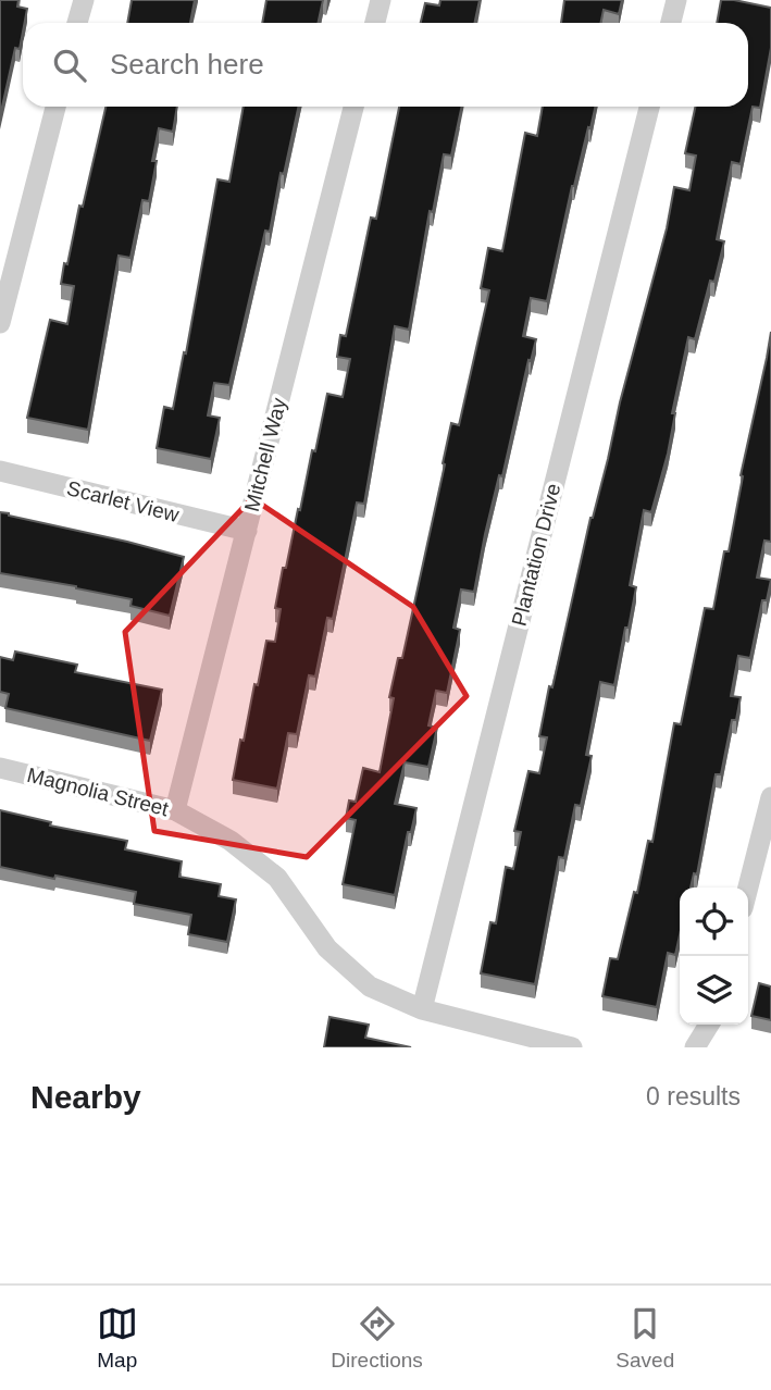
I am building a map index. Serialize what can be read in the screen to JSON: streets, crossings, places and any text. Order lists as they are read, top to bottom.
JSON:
{
  "streets": {
    "street": [
      "Mitchell Way",
      "Scarlet View",
      "Plantation Drive",
      "Magnolia Street"
    ]
  },
  "crossings": [
    ["Mitchell Way", "Scarlet View"],
    ["Mitchell Way", "Magnolia Street"],
    ["Plantation Drive", "Magnolia Street"]
  ],
  "page": {
    "search": "Search here",
    "heading": ["Nearby", "0 results"],
    "nav": ["Map", "Directions", "Saved"]
  }
}
